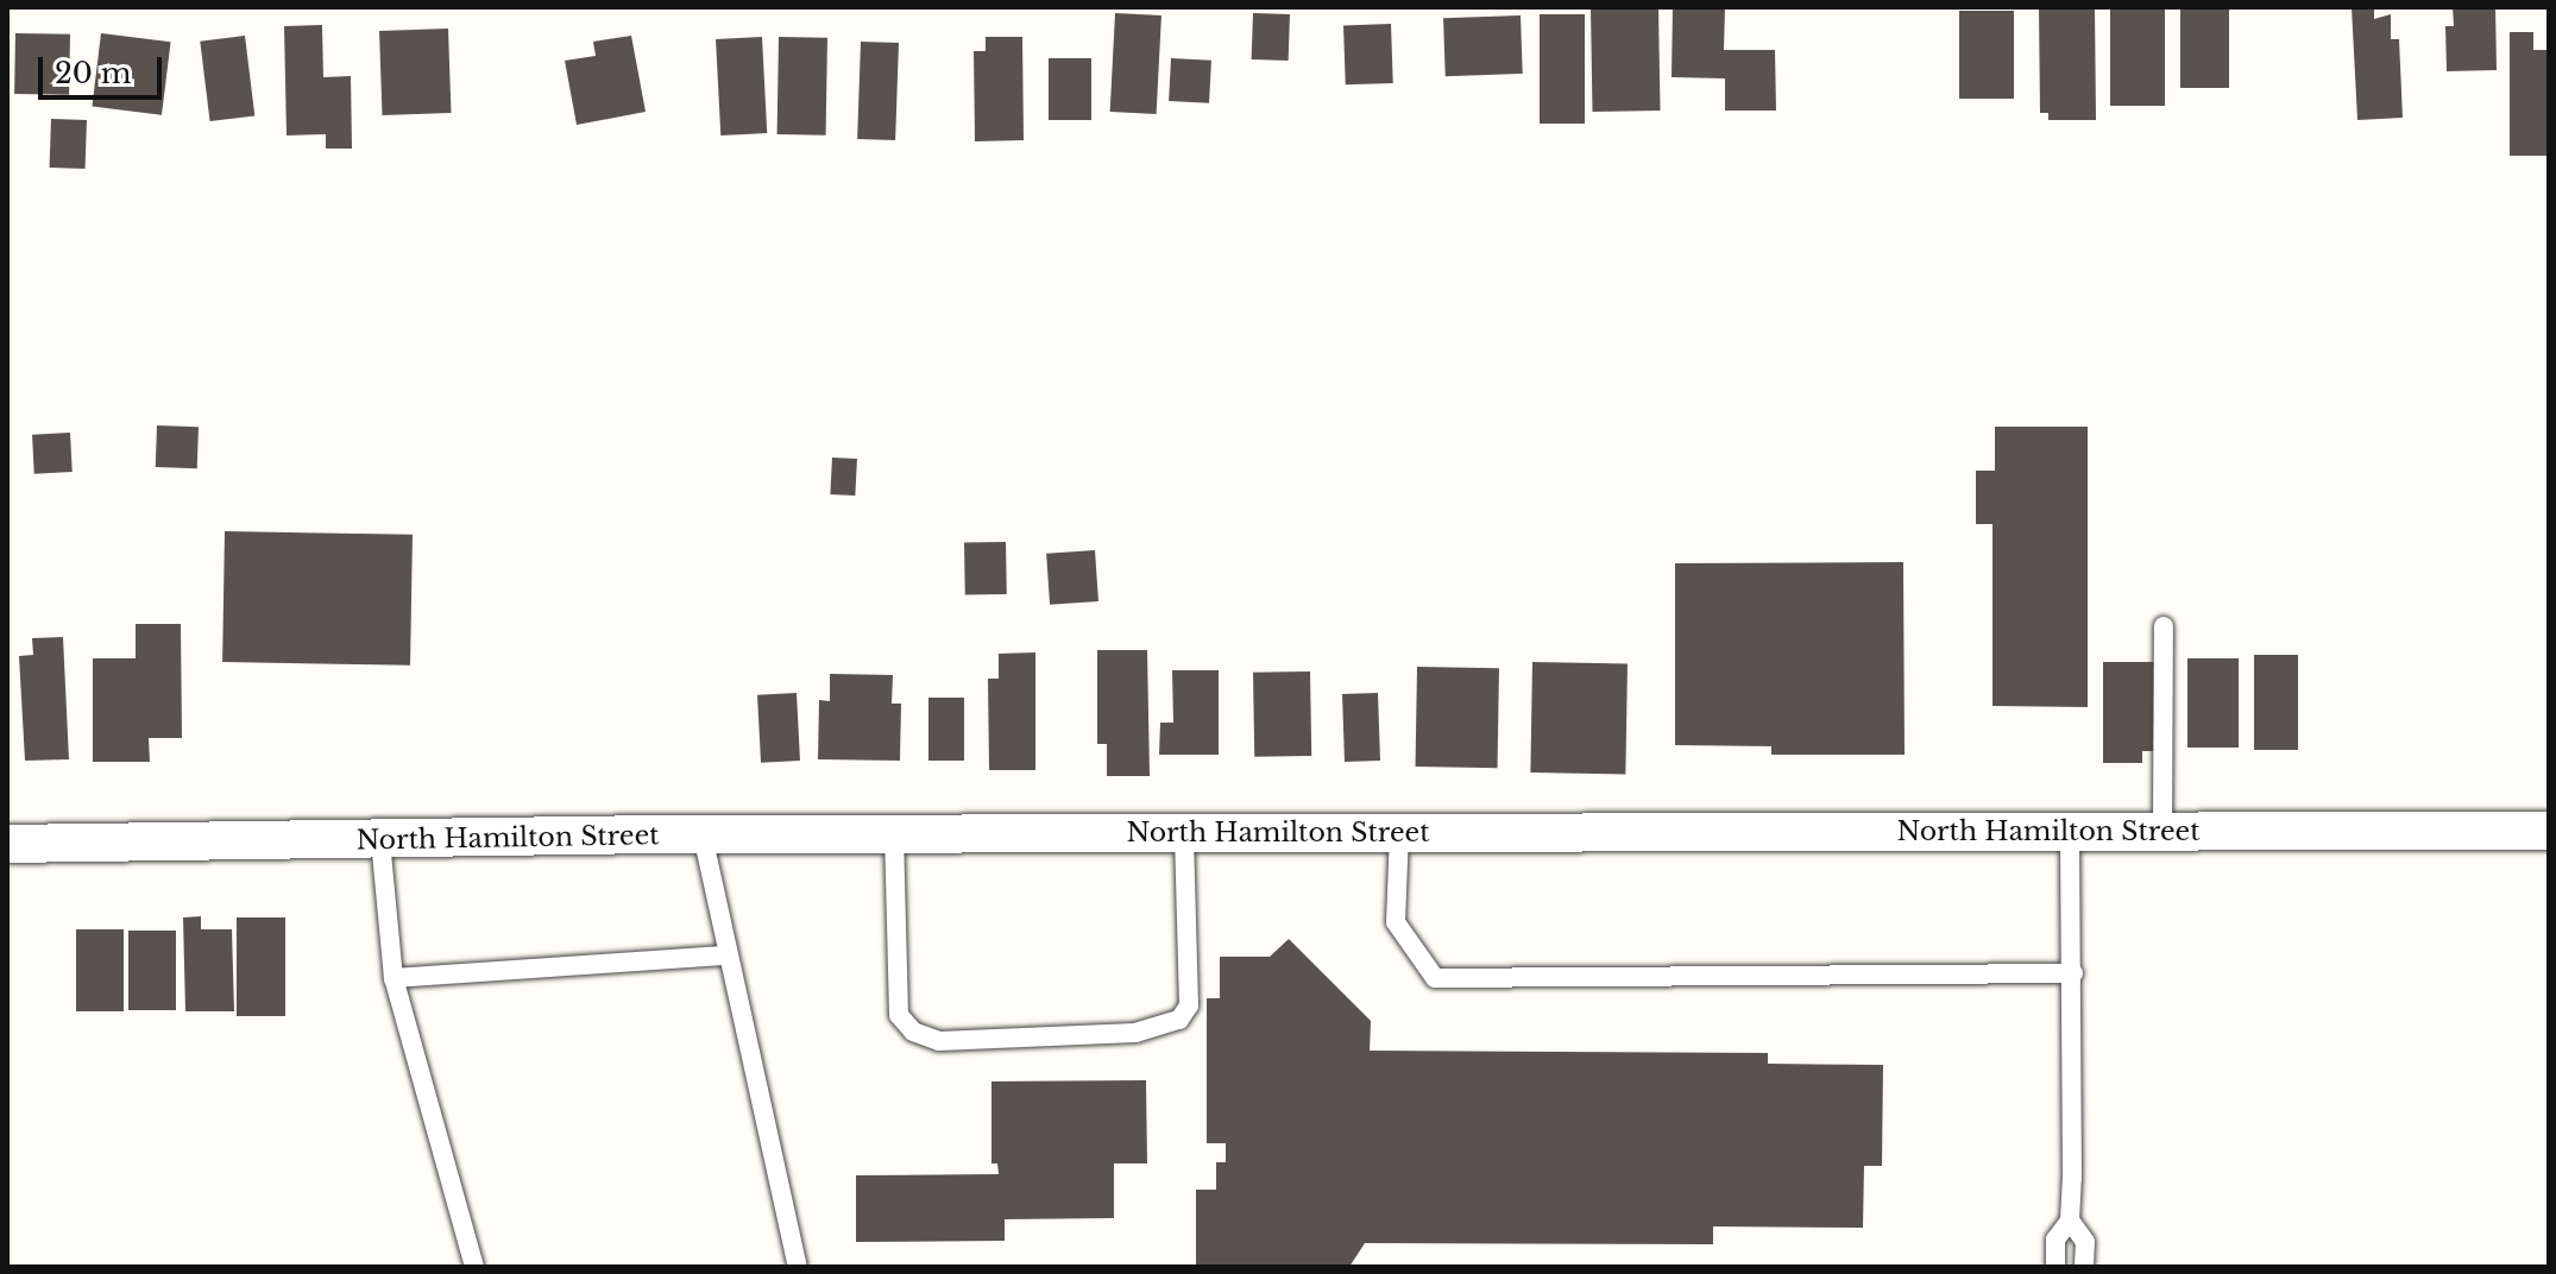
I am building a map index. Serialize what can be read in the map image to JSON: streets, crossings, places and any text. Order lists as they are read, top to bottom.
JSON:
{
  "streets": {
    "street": ["North Hamilton Street"]
  },
  "scale_bar": "20 m"
}
